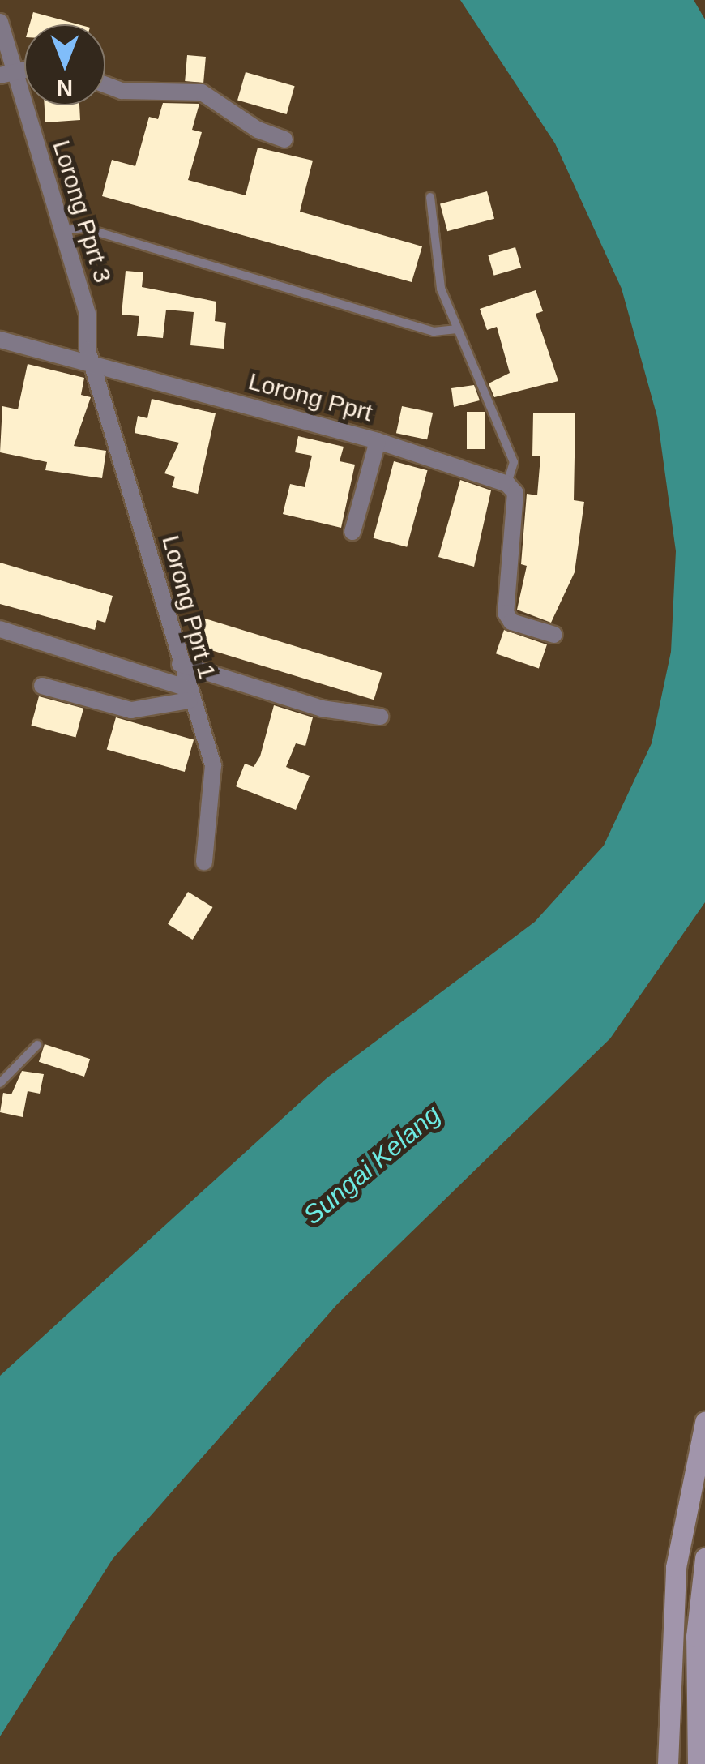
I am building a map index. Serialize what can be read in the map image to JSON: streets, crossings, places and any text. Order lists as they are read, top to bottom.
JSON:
{
  "streets": {
    "street": ["Lorong Pprt 3", "Lorong Pprt", "Lorong Pprt 1"]
  },
  "crossings": [
    ["Lorong Pprt 3", "Lorong Pprt"],
    ["Lorong Pprt 3", "Lorong Pprt 1"],
    ["Lorong Pprt", "Lorong Pprt 1"]
  ],
  "water": ["Sungai Kelang"],
  "north": "bottom"
}
